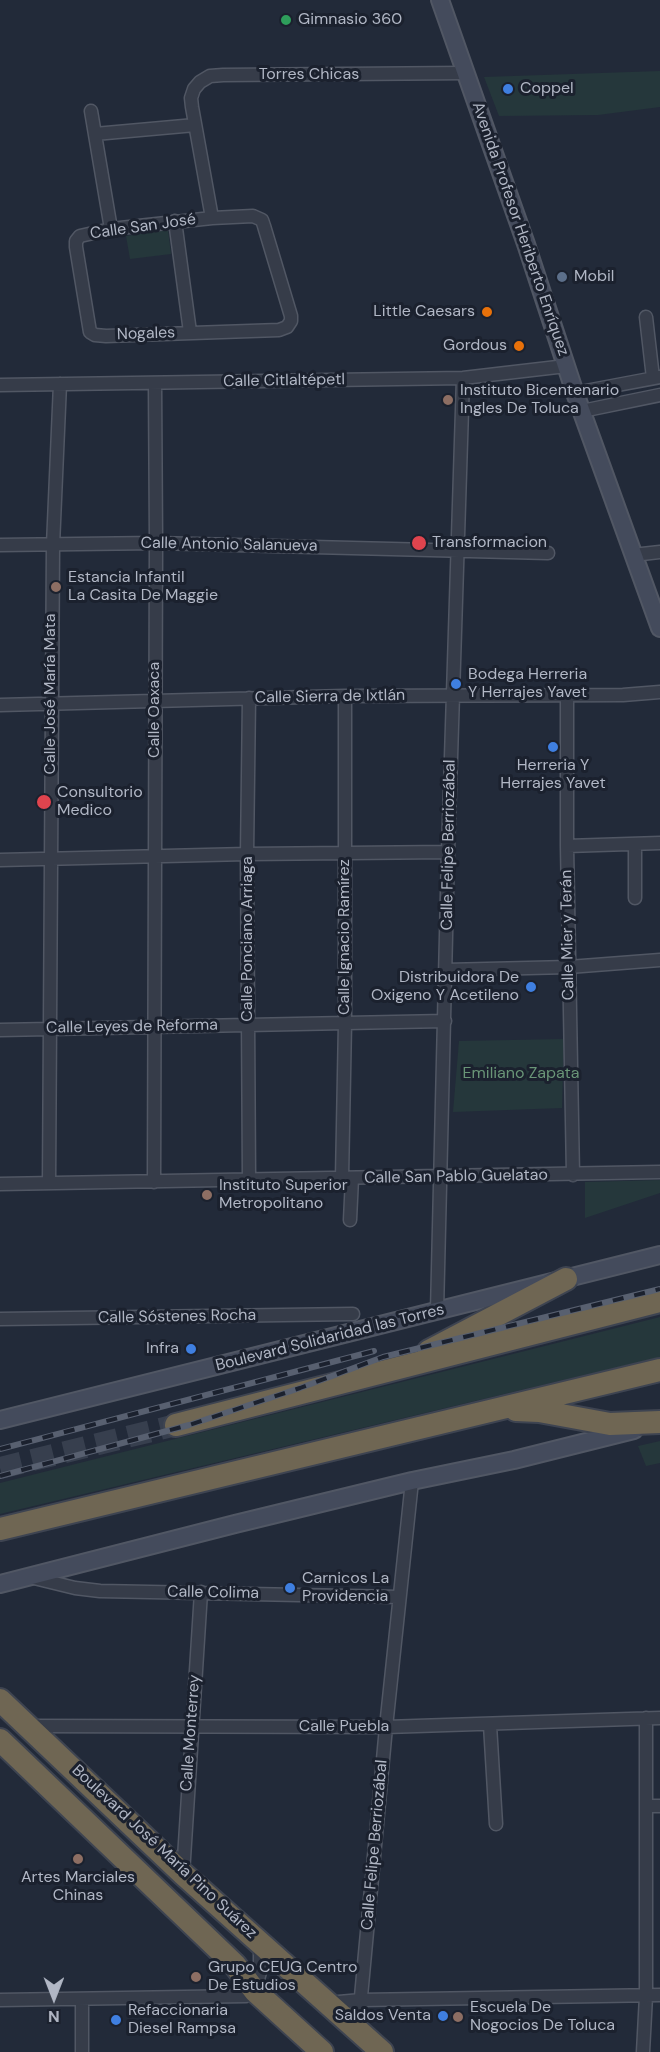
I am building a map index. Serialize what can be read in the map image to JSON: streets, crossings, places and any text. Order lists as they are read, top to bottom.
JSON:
{
  "streets": {
    "highway": ["Boulevard José María Pino Suárez"],
    "main road": ["Avenida Profesor Heriberto Enríquez", "Boulevard Solidaridad las Torres"],
    "street": [
      "Torres Chicas",
      "Calle San José",
      "Nogales",
      "Calle Citlaltépetl",
      "Calle Antonio Salanueva",
      "Calle José María Mata",
      "Calle Sierra de Ixtlán",
      "Calle Oaxaca",
      "Calle Felipe Berriozábal",
      "Calle Mier y Terán",
      "Calle Ignacio Ramírez",
      "Calle Ponciano Arriaga",
      "Calle Leyes de Reforma",
      "Calle San Pablo Guelatao",
      "Calle Sóstenes Rocha",
      "Calle Colima",
      "Calle Puebla",
      "Calle Monterrey"
    ]
  },
  "crossings": [
    ["Torres Chicas", "Calle San José"],
    ["Torres Chicas", "Avenida Profesor Heriberto Enríquez"],
    ["Calle San José", "Nogales"],
    ["Avenida Profesor Heriberto Enríquez", "Calle Citlaltépetl"],
    ["Calle Citlaltépetl", "Calle José María Mata"],
    ["Calle Citlaltépetl", "Calle Oaxaca"],
    ["Calle Citlaltépetl", "Calle Felipe Berriozábal"],
    ["Calle Antonio Salanueva", "Calle José María Mata"],
    ["Calle Antonio Salanueva", "Calle Oaxaca"],
    ["Calle Antonio Salanueva", "Calle Felipe Berriozábal"],
    ["Calle José María Mata", "Calle Sierra de Ixtlán"],
    ["Calle José María Mata", "Calle Leyes de Reforma"],
    ["Calle José María Mata", "Calle San Pablo Guelatao"],
    ["Calle Sierra de Ixtlán", "Calle Oaxaca"],
    ["Calle Sierra de Ixtlán", "Calle Felipe Berriozábal"],
    ["Calle Sierra de Ixtlán", "Calle Mier y Terán"],
    ["Calle Sierra de Ixtlán", "Calle Ignacio Ramírez"],
    ["Calle Sierra de Ixtlán", "Calle Ponciano Arriaga"],
    ["Calle Oaxaca", "Calle Leyes de Reforma"],
    ["Calle Oaxaca", "Calle San Pablo Guelatao"],
    ["Calle Felipe Berriozábal", "Calle Leyes de Reforma"],
    ["Calle Felipe Berriozábal", "Calle San Pablo Guelatao"],
    ["Calle Felipe Berriozábal", "Boulevard Solidaridad las Torres"],
    ["Calle Felipe Berriozábal", "Calle Colima"],
    ["Calle Felipe Berriozábal", "Calle Puebla"],
    ["Calle Felipe Berriozábal", "Boulevard José María Pino Suárez"],
    ["Calle Mier y Terán", "Calle San Pablo Guelatao"],
    ["Calle Ignacio Ramírez", "Calle Leyes de Reforma"],
    ["Calle Ignacio Ramírez", "Calle San Pablo Guelatao"],
    ["Calle Ponciano Arriaga", "Calle Leyes de Reforma"],
    ["Calle Ponciano Arriaga", "Calle San Pablo Guelatao"],
    ["Calle Colima", "Calle Monterrey"],
    ["Calle Puebla", "Calle Monterrey"],
    ["Calle Puebla", "Boulevard José María Pino Suárez"],
    ["Calle Monterrey", "Boulevard José María Pino Suárez"]
  ],
  "parks": ["Emiliano Zapata"],
  "places": [
    "Gimnasio 360",
    "Coppel",
    "Mobil",
    "Little Caesars",
    "Gordous",
    "Instituto Bicentenario Ingles De Toluca",
    "Transformacion",
    "Estancia Infantil La Casita De Maggie",
    "Bodega Herreria Y Herrajes Yavet",
    "Herreria Y Herrajes Yavet",
    "Consultorio Medico",
    "Distribuidora De Oxigeno Y Acetileno",
    "Instituto Superior Metropolitano",
    "Infra",
    "Carnicos La Providencia",
    "Artes Marciales Chinas",
    "Grupo CEUG Centro De Estudios",
    "Saldos Venta",
    "Escuela De Nogocios De Toluca",
    "Refaccionaria Diesel Rampsa"
  ],
  "north": "bottom"
}
